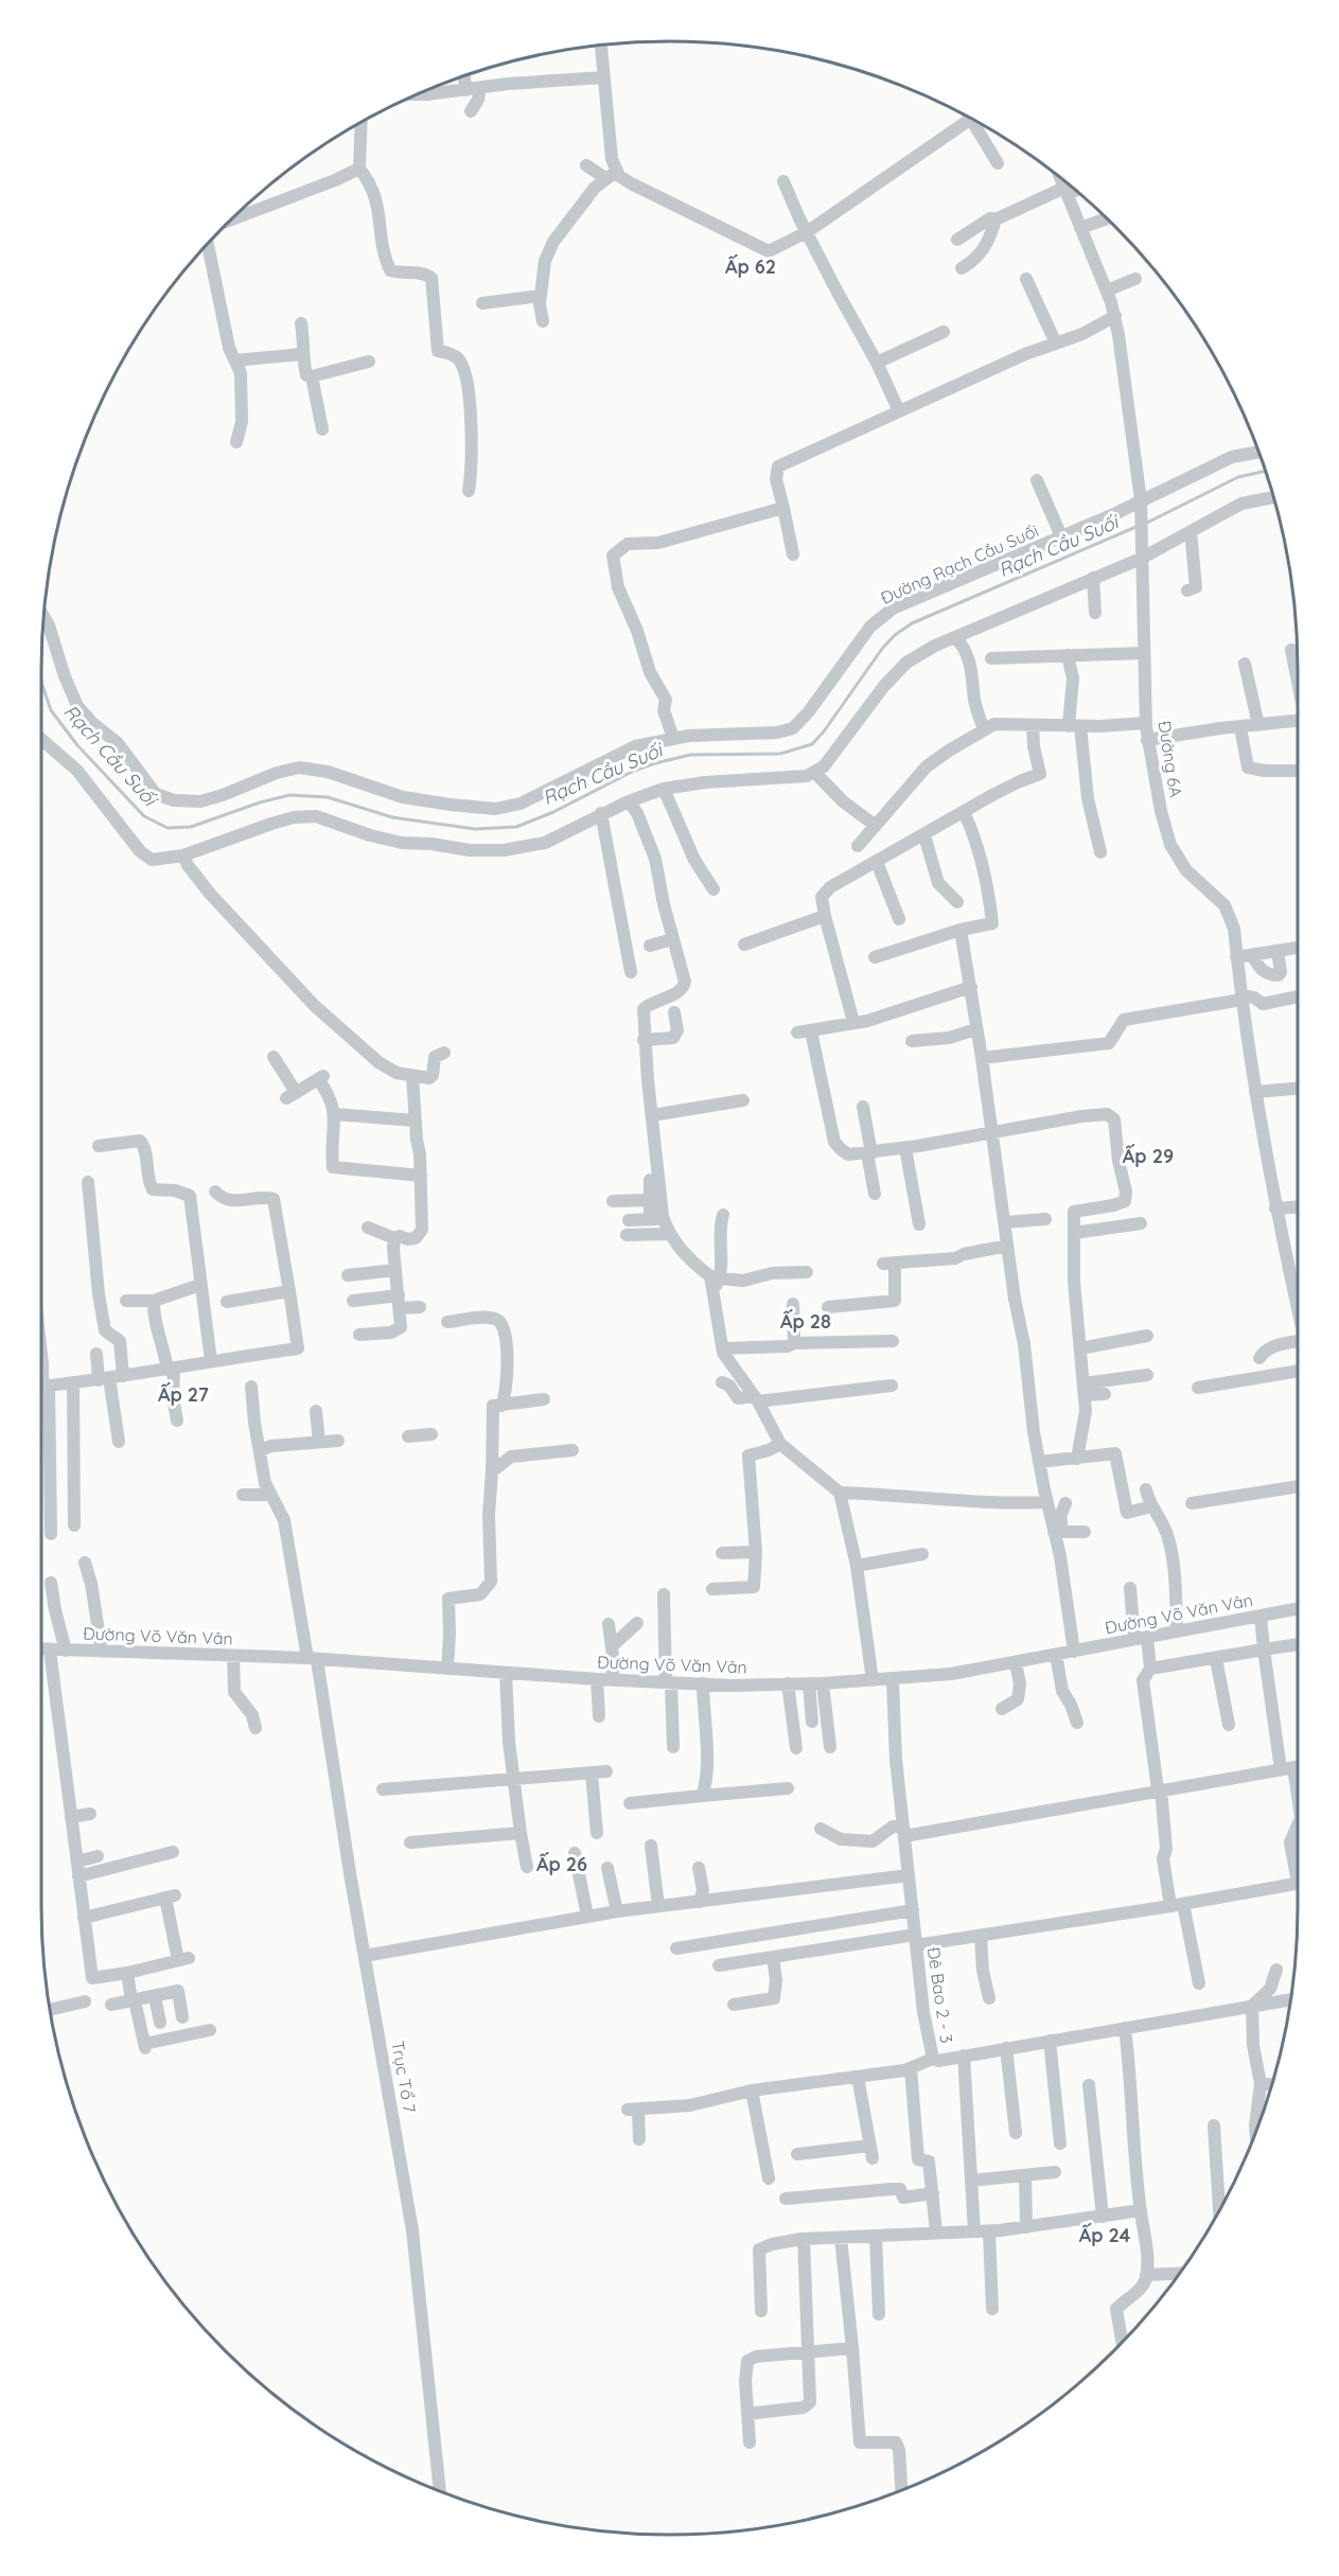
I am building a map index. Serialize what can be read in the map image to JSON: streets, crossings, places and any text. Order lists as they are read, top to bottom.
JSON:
{
  "streets": {
    "street": [
      "Đường Rạch Cầu Suối",
      "Đường 6A",
      "Đường Võ Văn Vân",
      "Đê Bao 2 - 3",
      "Trục Tổ 7"
    ]
  },
  "crossings": [
    ["Đường Rạch Cầu Suối", "Đường 6A"],
    ["Đường Võ Văn Vân", "Đê Bao 2 - 3"],
    ["Đường Võ Văn Vân", "Trục Tổ 7"]
  ],
  "districts": [
    "Ấp 62",
    "Ấp 29",
    "Ấp 28",
    "Ấp 27",
    "Ấp 26",
    "Ấp 24"
  ],
  "water": ["Rạch Cầu Suối"]
}
